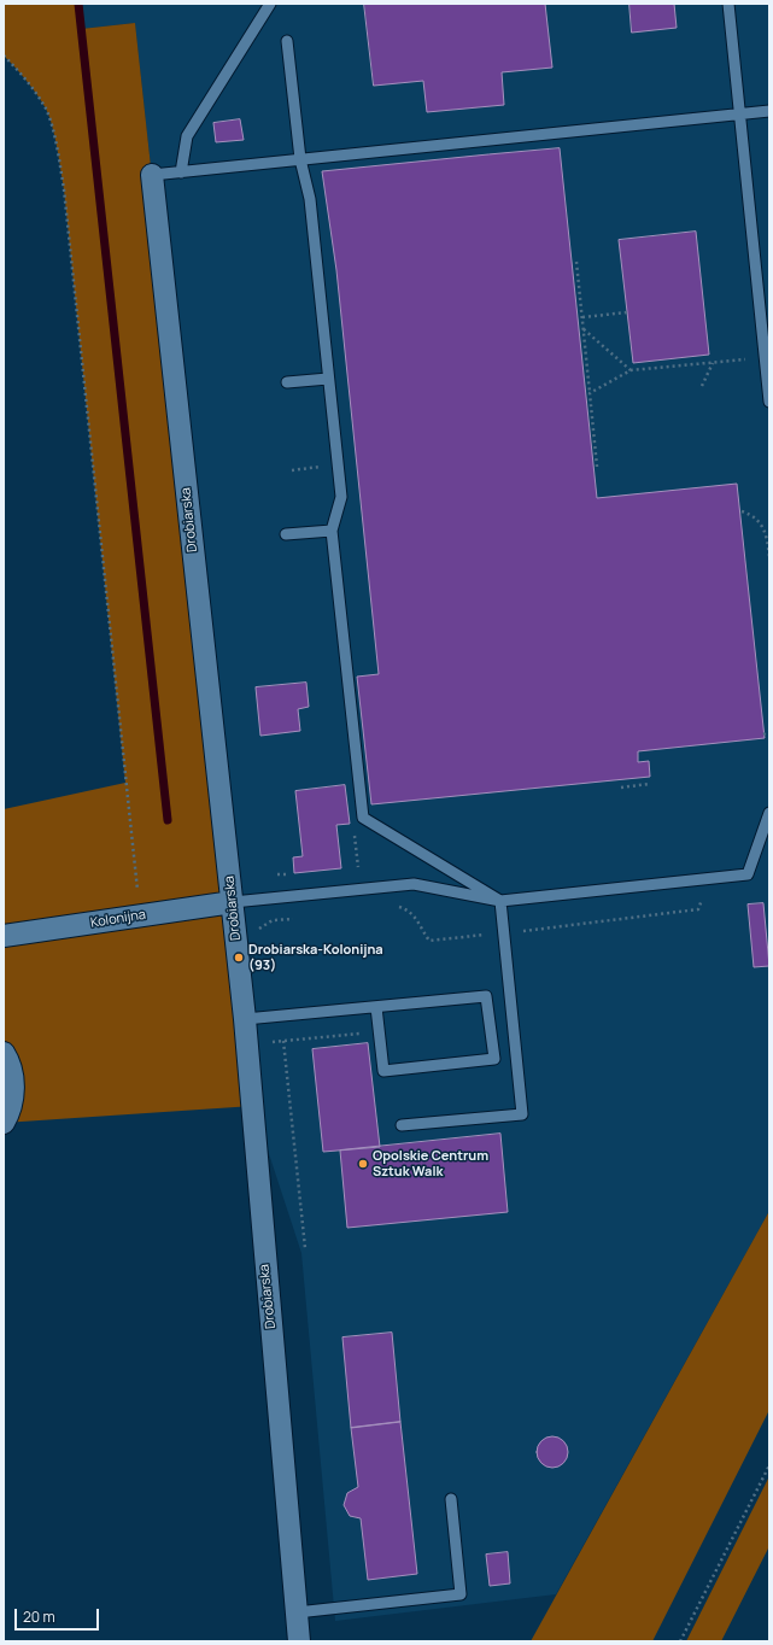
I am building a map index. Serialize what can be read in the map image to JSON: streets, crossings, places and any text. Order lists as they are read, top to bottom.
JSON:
{
  "streets": {
    "street": ["Drobiarska", "Kolonijna"]
  },
  "crossings": [
    ["Drobiarska", "Kolonijna"]
  ],
  "places": ["Drobiarska-Kolonijna (93)", "Opolskie Centrum Sztuk Walk"],
  "scale_bar": "20 m"
}
